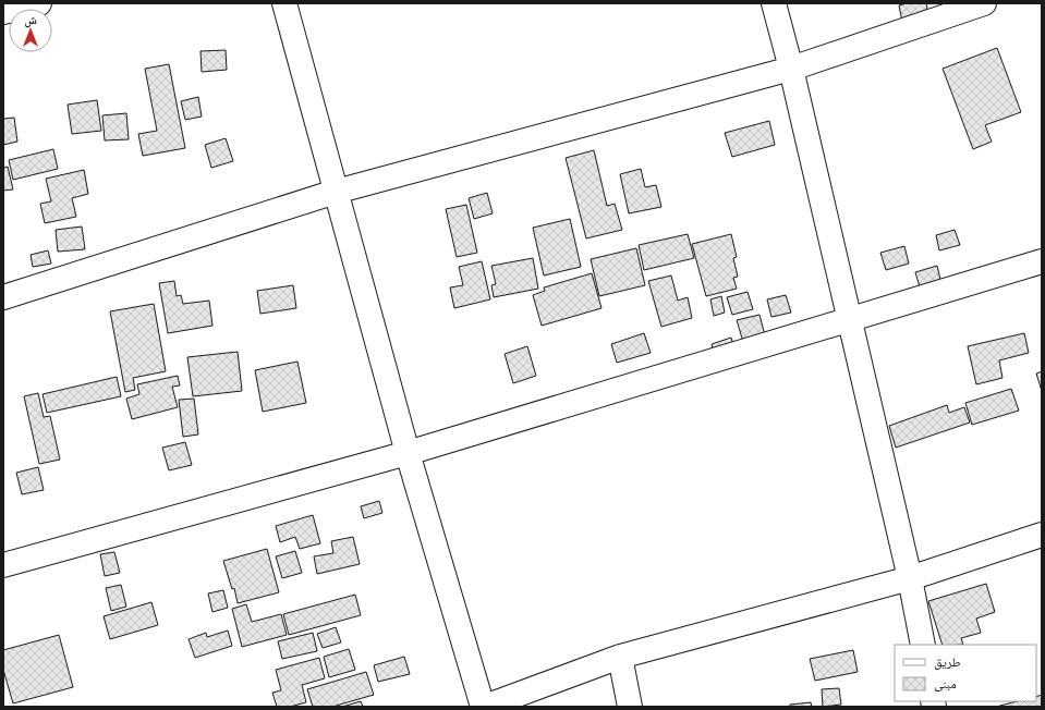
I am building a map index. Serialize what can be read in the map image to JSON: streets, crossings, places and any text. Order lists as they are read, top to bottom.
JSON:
{
  "legend": ["طريق", "مبنى"],
  "north": "top"
}
